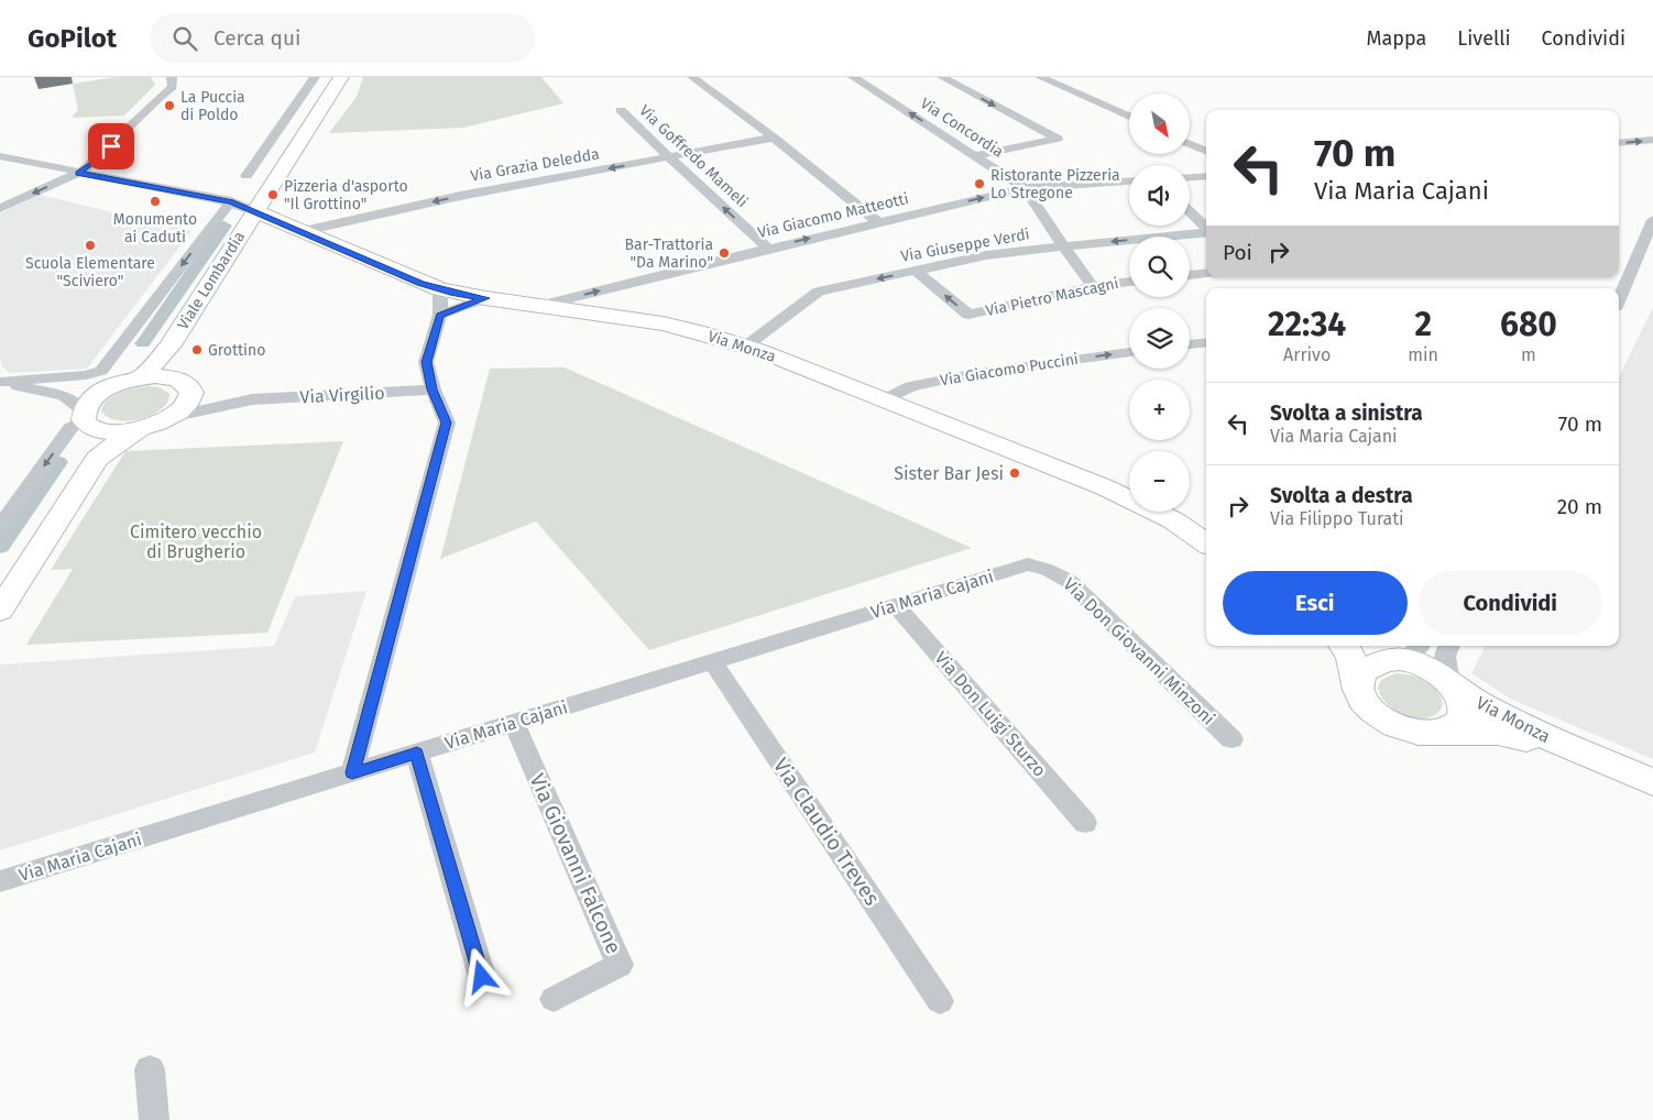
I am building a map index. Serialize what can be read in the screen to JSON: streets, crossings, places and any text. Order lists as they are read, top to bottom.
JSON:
{
  "streets": {
    "street": [
      "Via Concordia",
      "Via Goffredo Mameli",
      "Via Grazia Deledda",
      "Via Giacomo Matteotti",
      "Via Giuseppe Verdi",
      "Viale Lombardia",
      "Via Pietro Mascagni",
      "Via Monza",
      "Via Giacomo Puccini",
      "Via Virgilio",
      "Via Maria Cajani",
      "Via Don Giovanni Minzoni",
      "Via Don Luigi Sturzo",
      "Via Claudio Treves",
      "Via Giovanni Falcone"
    ]
  },
  "crossings": [
    ["Via Concordia", "Via Giacomo Matteotti"],
    ["Via Goffredo Mameli", "Via Grazia Deledda"],
    ["Via Goffredo Mameli", "Via Giacomo Matteotti"],
    ["Via Grazia Deledda", "Via Monza"],
    ["Via Giacomo Matteotti", "Via Monza"],
    ["Via Giuseppe Verdi", "Via Pietro Mascagni"],
    ["Via Giuseppe Verdi", "Via Monza"],
    ["Viale Lombardia", "Via Monza"],
    ["Viale Lombardia", "Via Virgilio"],
    ["Via Monza", "Via Giacomo Puccini"],
    ["Via Maria Cajani", "Via Don Giovanni Minzoni"],
    ["Via Maria Cajani", "Via Don Luigi Sturzo"],
    ["Via Maria Cajani", "Via Claudio Treves"],
    ["Via Maria Cajani", "Via Giovanni Falcone"]
  ],
  "one_way": [
    "Via Grazia Deledda",
    "Via Giacomo Matteotti",
    "Via Giuseppe Verdi",
    "Via Pietro Mascagni",
    "Via Giacomo Puccini"
  ],
  "parks": ["Cimitero vecchio di Brugherio"],
  "places": [
    "La Puccia di Poldo",
    "Ristorante Pizzeria Lo Stregone",
    "Pizzeria d'asporto \"Il Grottino\"",
    "Monumento ai Caduti",
    "Scuola Elementare \"Sciviero\"",
    "Bar-Trattoria \"Da Marino\"",
    "Grottino",
    "Sister Bar Jesi"
  ],
  "north": "bottom right",
  "page": {
    "header": "GoPilot",
    "search": "Cerca qui",
    "nav": ["Mappa", "Livelli", "Condividi"],
    "map_buttons": ["+", "−"],
    "turn": ["70 m", "Via Maria Cajani"],
    "then": "Poi",
    "eta": [
      "22:34",
      "Arrivo",
      "2",
      "min",
      "680",
      "m"
    ],
    "list": [
      {
        "name": "Svolta a sinistra",
        "note": "Via Maria Cajani",
        "value": "70 m"
      },
      {
        "name": "Svolta a destra",
        "note": "Via Filippo Turati",
        "value": "20 m"
      }
    ],
    "buttons": ["Esci", "Condividi"]
  }
}
